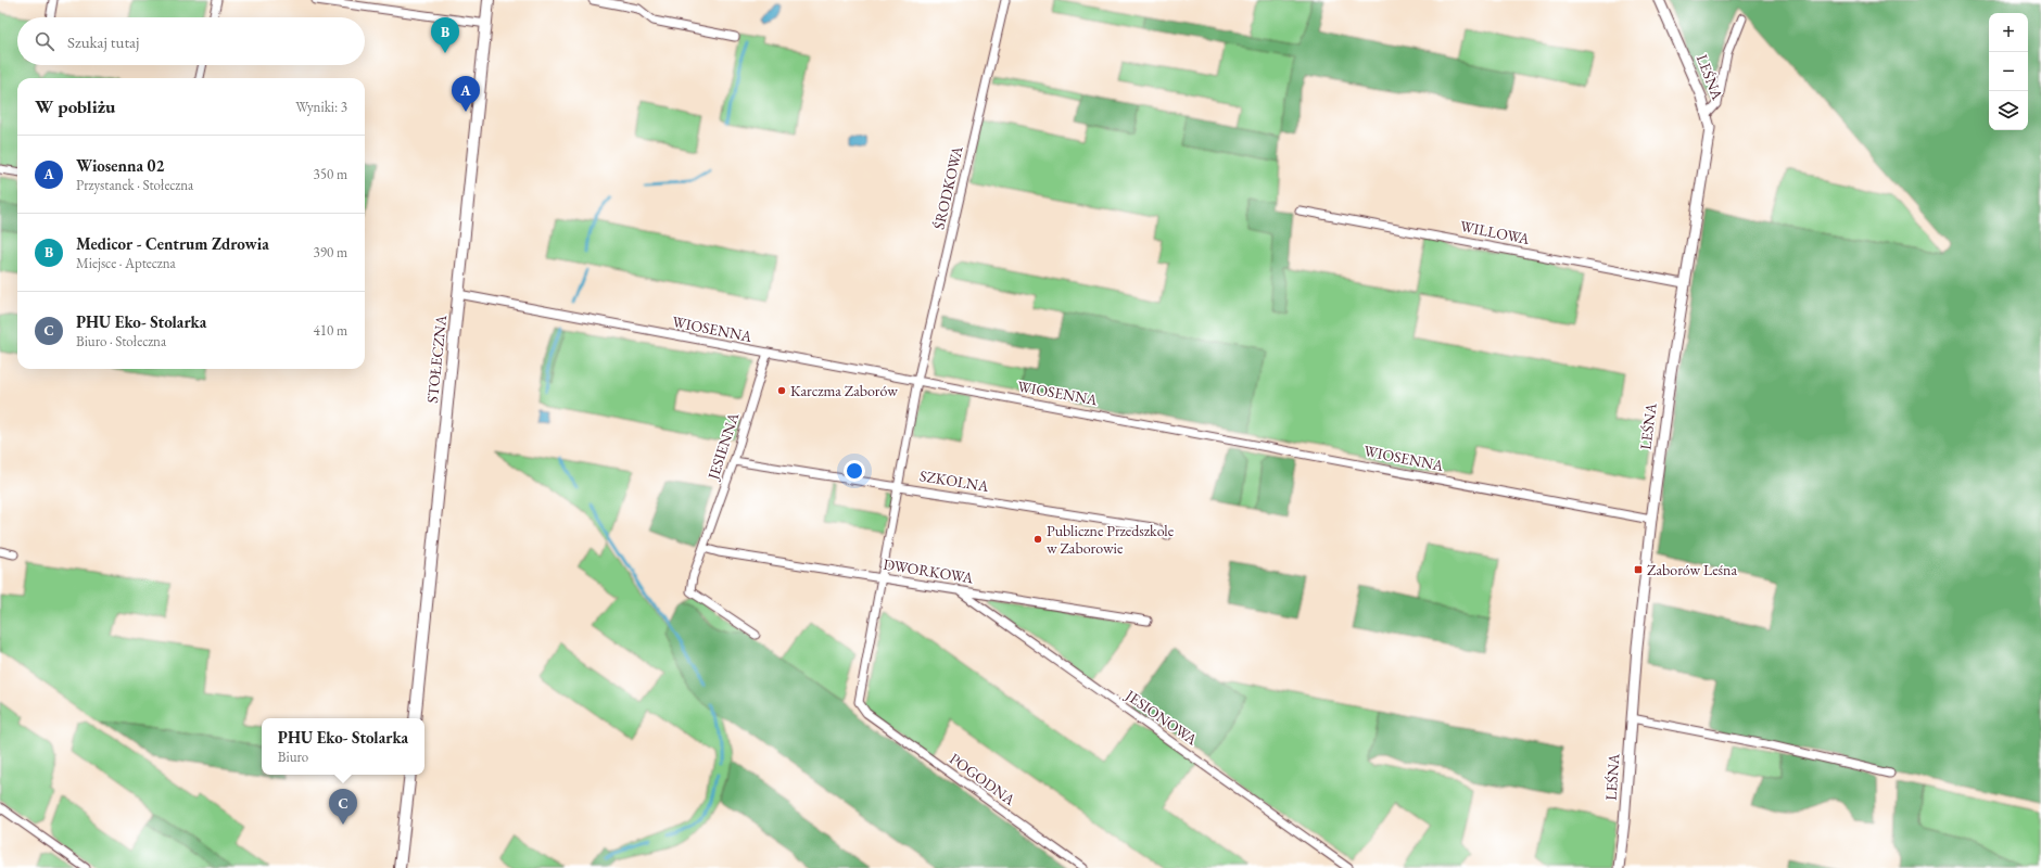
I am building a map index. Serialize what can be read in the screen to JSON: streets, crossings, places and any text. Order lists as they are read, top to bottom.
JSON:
{
  "streets": {
    "main road": ["STOŁECZNA"],
    "street": [
      "LEŚNA",
      "ŚRODKOWA",
      "WILLOWA",
      "WIOSENNA",
      "JESIENNA",
      "SZKOLNA",
      "DWORKOWA",
      "JESIONOWA",
      "POGODNA"
    ]
  },
  "crossings": [
    ["LEŚNA", "WILLOWA"],
    ["LEŚNA", "WIOSENNA"],
    ["ŚRODKOWA", "WIOSENNA"],
    ["ŚRODKOWA", "SZKOLNA"],
    ["ŚRODKOWA", "DWORKOWA"],
    ["ŚRODKOWA", "POGODNA"],
    ["WIOSENNA", "STOŁECZNA"],
    ["WIOSENNA", "JESIENNA"],
    ["JESIENNA", "SZKOLNA"],
    ["JESIENNA", "DWORKOWA"],
    ["DWORKOWA", "JESIONOWA"]
  ],
  "places": {
    "other": ["Karczma Zaborów", "Publiczne Przedszkole w Zaborowie"],
    "transit": ["Zaborów Leśna"]
  },
  "page": {
    "map_buttons": ["+", "−"],
    "pins": ["B", "A", "C"],
    "search": "Szukaj tutaj",
    "heading": ["W pobliżu", "Wyniki: 3"],
    "list": [
      {
        "mark": "A",
        "name": "Wiosenna 02",
        "note": "Przystanek · Stołeczna",
        "value": "350 m"
      },
      {
        "mark": "B",
        "name": "Medicor - Centrum Zdrowia",
        "note": "Miejsce · Apteczna",
        "value": "390 m"
      },
      {
        "mark": "C",
        "name": "PHU Eko- Stolarka",
        "note": "Biuro · Stołeczna",
        "value": "410 m"
      }
    ],
    "popup": ["PHU Eko- Stolarka", "Biuro"]
  }
}
